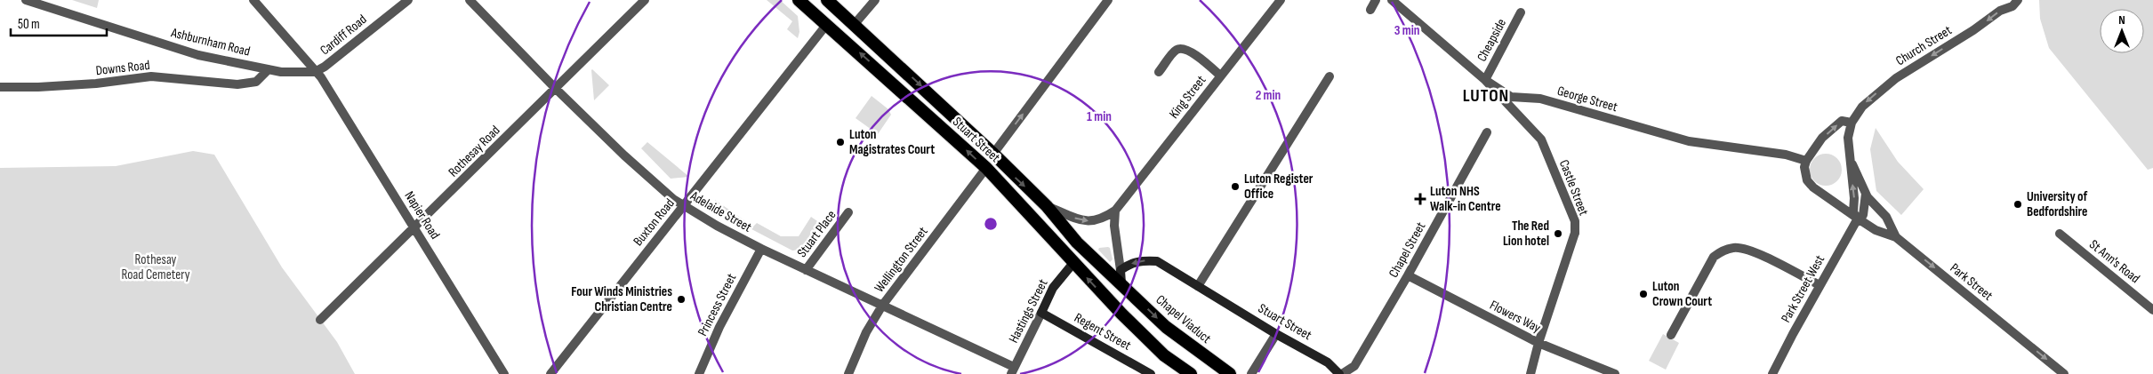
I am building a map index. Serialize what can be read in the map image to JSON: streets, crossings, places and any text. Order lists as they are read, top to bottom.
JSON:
{
  "streets": {
    "highway": ["Stuart Street", "Chapel Viaduct"],
    "main road": ["Hastings Street", "Regent Street"],
    "street": [
      "Cardiff Road",
      "Cheapside",
      "Ashburnham Road",
      "Church Street",
      "Downs Road",
      "King Street",
      "George Street",
      "Rothesay Road",
      "Castle Street",
      "Adelaide Street",
      "Napier Road",
      "Buxton Road",
      "Stuart Place",
      "Chapel Street",
      "Wellington Street",
      "St Ann's Road",
      "Park Street",
      "Park Street West",
      "Princess Street",
      "Flowers Way"
    ]
  },
  "crossings": [
    ["Cardiff Road", "Ashburnham Road"],
    ["Cardiff Road", "Napier Road"],
    ["Cheapside", "George Street"],
    ["Cheapside", "Castle Street"],
    ["Ashburnham Road", "Downs Road"],
    ["Ashburnham Road", "Napier Road"],
    ["George Street", "Castle Street"],
    ["George Street", "Park Street"],
    ["Stuart Street", "Buxton Road"],
    ["Stuart Street", "Chapel Street"],
    ["Stuart Street", "Wellington Street"],
    ["Stuart Street", "Hastings Street"],
    ["Stuart Street", "Chapel Viaduct"],
    ["Rothesay Road", "Adelaide Street"],
    ["Rothesay Road", "Napier Road"],
    ["Castle Street", "Flowers Way"],
    ["Adelaide Street", "Buxton Road"],
    ["Adelaide Street", "Stuart Place"],
    ["Adelaide Street", "Wellington Street"],
    ["Adelaide Street", "Princess Street"],
    ["Adelaide Street", "Hastings Street"],
    ["Chapel Street", "Flowers Way"],
    ["Park Street", "Park Street West"],
    ["Hastings Street", "Regent Street"]
  ],
  "one_way": ["Church Street", "Park Street", "Chapel Viaduct"],
  "districts": ["LUTON"],
  "parks": ["Rothesay Road Cemetery"],
  "places": {
    "other": [
      "Luton Magistrates Court",
      "Luton Register Office",
      "University of Bedfordshire",
      "The Red Lion hotel",
      "Luton Crown Court",
      "Four Winds Ministries Christian Centre"
    ],
    "health": ["Luton NHS Walk-in Centre"]
  },
  "scale_bar": "50 m",
  "north": "top",
  "rings": ["3 min", "2 min", "1 min"]
}
